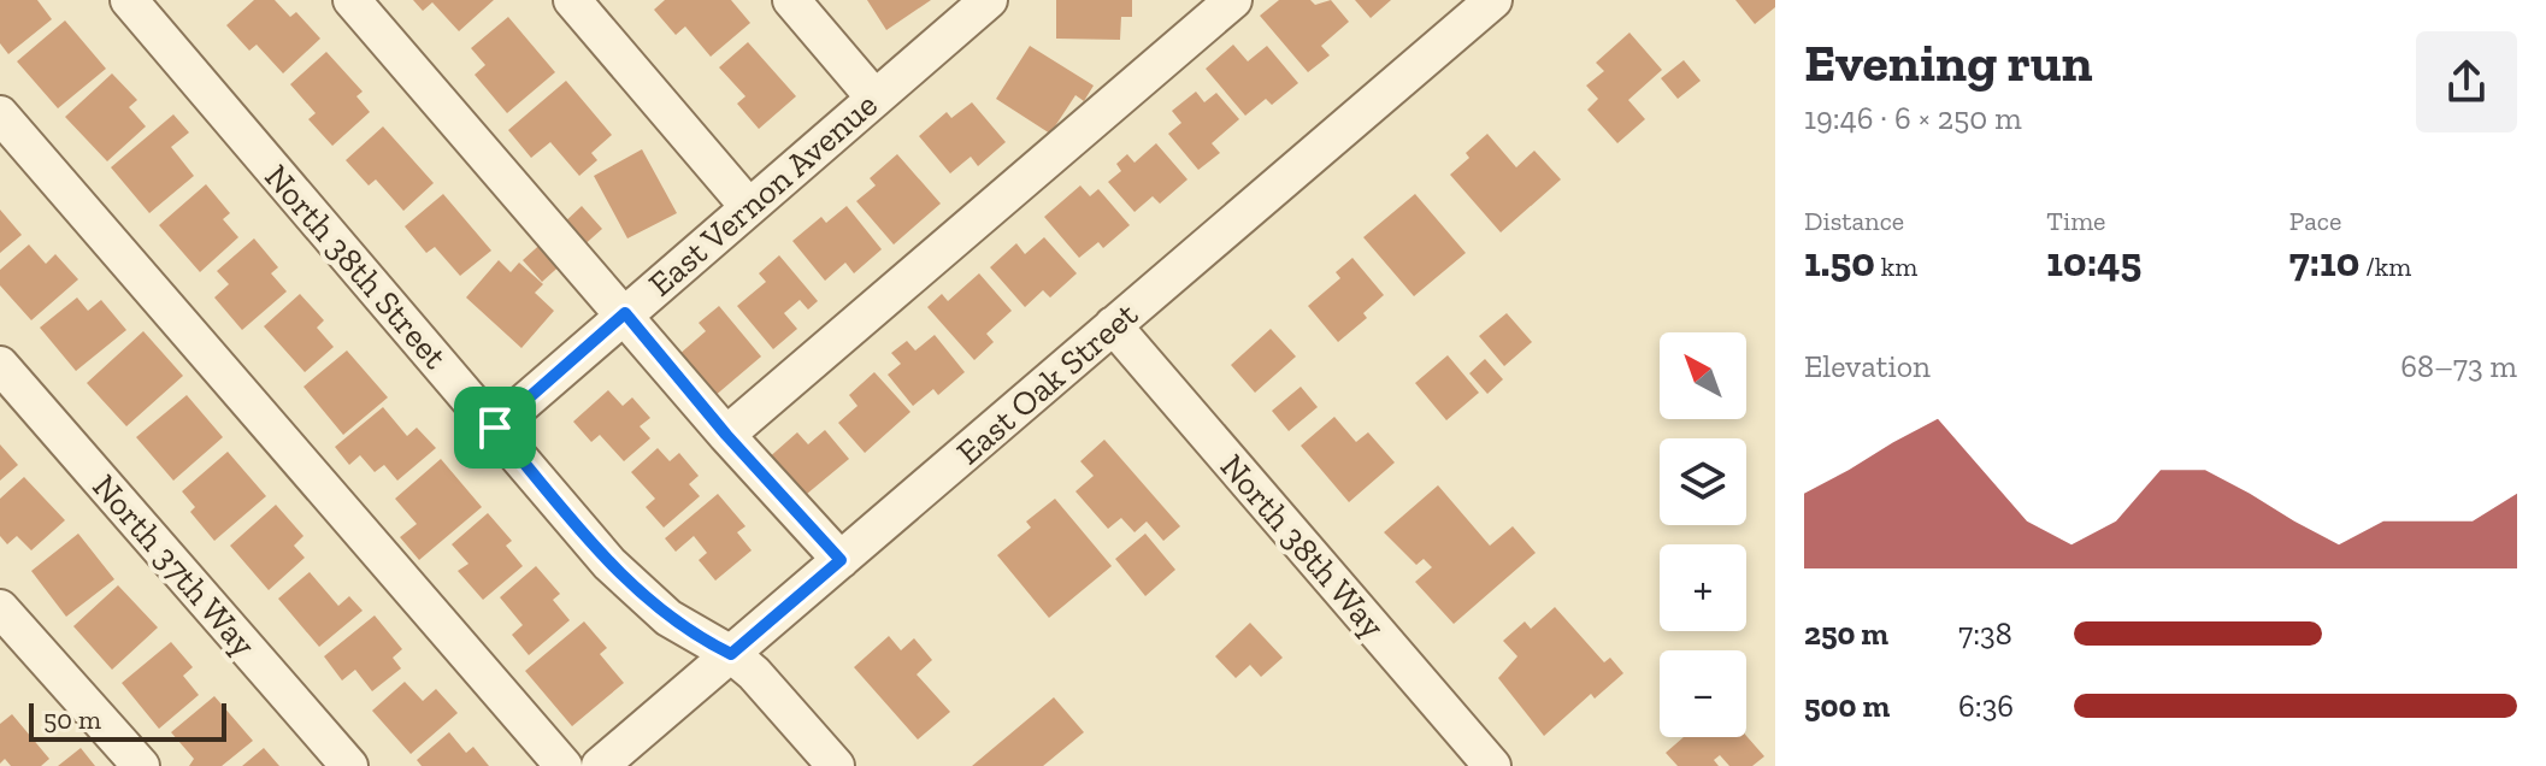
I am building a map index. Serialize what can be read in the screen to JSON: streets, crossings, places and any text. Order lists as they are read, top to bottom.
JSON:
{
  "streets": {
    "street": [
      "East Vernon Avenue",
      "North 38th Street",
      "East Oak Street",
      "North 38th Way",
      "North 37th Way"
    ]
  },
  "crossings": [
    ["East Vernon Avenue", "North 38th Street"],
    ["North 38th Street", "East Oak Street"],
    ["East Oak Street", "North 38th Way"]
  ],
  "scale_bar": "50 m",
  "north": "top left",
  "page": {
    "heading": ["Evening run", "19:46 · 6 × 250 m"],
    "stats": [
      ["Distance", "1.50 km"],
      ["Time", "10:45"],
      ["Pace", "7:10 /km"]
    ],
    "chart": ["Elevation", "68–73 m"],
    "map_buttons": ["+", "−"],
    "list": [
      {
        "name": "250 m",
        "note": "7:38"
      },
      {
        "name": "500 m",
        "note": "6:36"
      }
    ],
    "scale": "50 m"
  }
}
